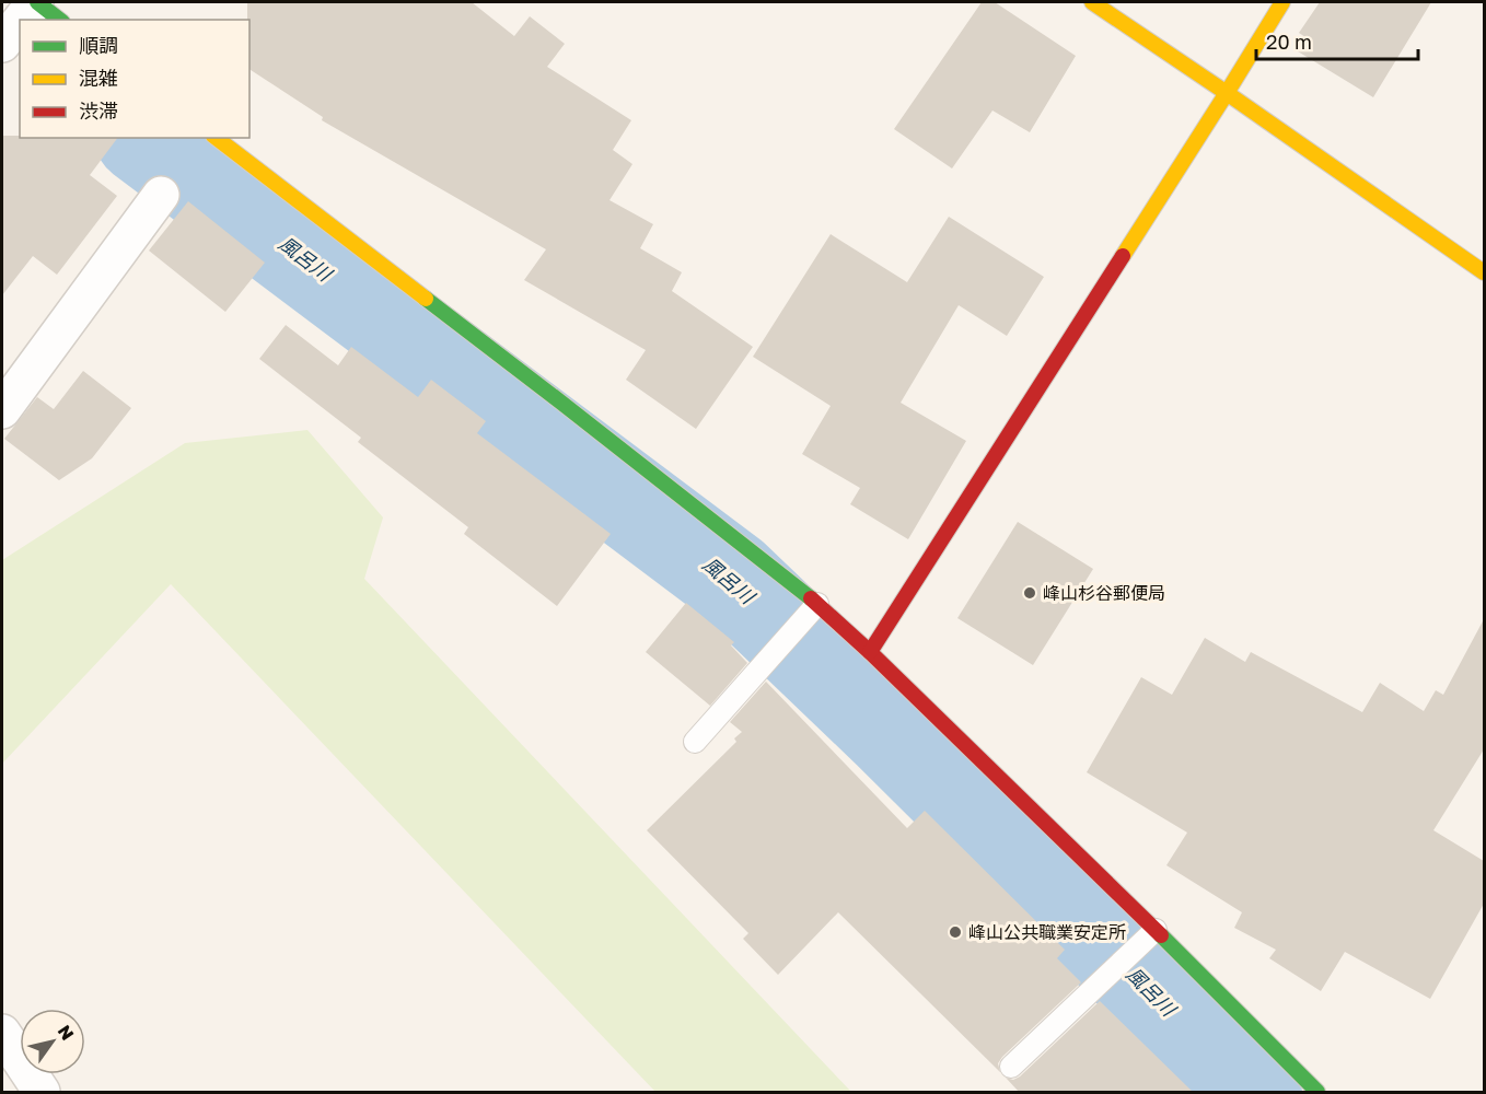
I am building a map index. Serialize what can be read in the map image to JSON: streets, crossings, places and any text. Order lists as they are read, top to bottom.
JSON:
{
  "water": ["風呂川"],
  "places": ["峰山杉谷郵便局", "峰山公共職業安定所"],
  "legend": ["順調", "混雑", "渋滞"],
  "scale_bar": "20 m",
  "north": "top right"
}
